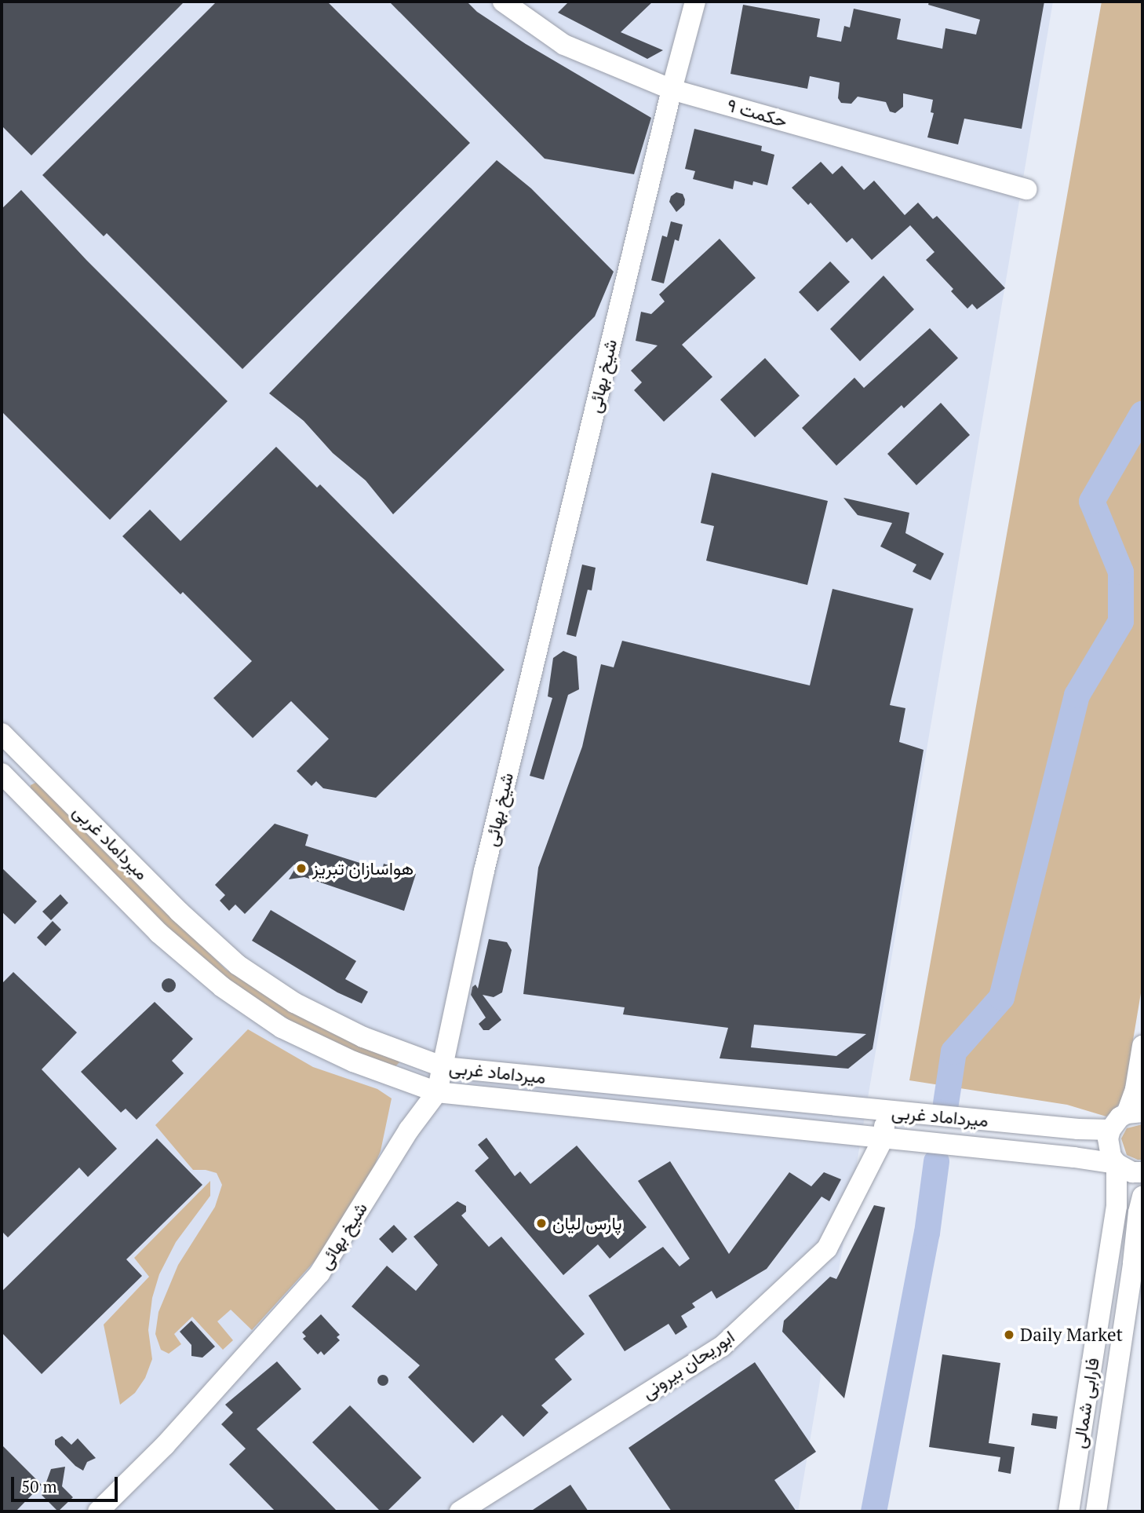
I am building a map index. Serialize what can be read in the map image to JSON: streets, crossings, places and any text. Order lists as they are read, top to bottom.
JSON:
{
  "streets": {
    "street": [
      "حکمت ۹",
      "شیخ بهائی",
      "میرداماد غربی",
      "ابوریحان بیرونی",
      "فارابی شمالی"
    ]
  },
  "crossings": [
    ["حکمت ۹", "شیخ بهائی"],
    ["شیخ بهائی", "میرداماد غربی"],
    ["میرداماد غربی", "ابوریحان بیرونی"],
    ["میرداماد غربی", "فارابی شمالی"]
  ],
  "places": ["هواسازان تبریز", "پارس لیان", "Daily Market"],
  "scale_bar": "50 m"
}
